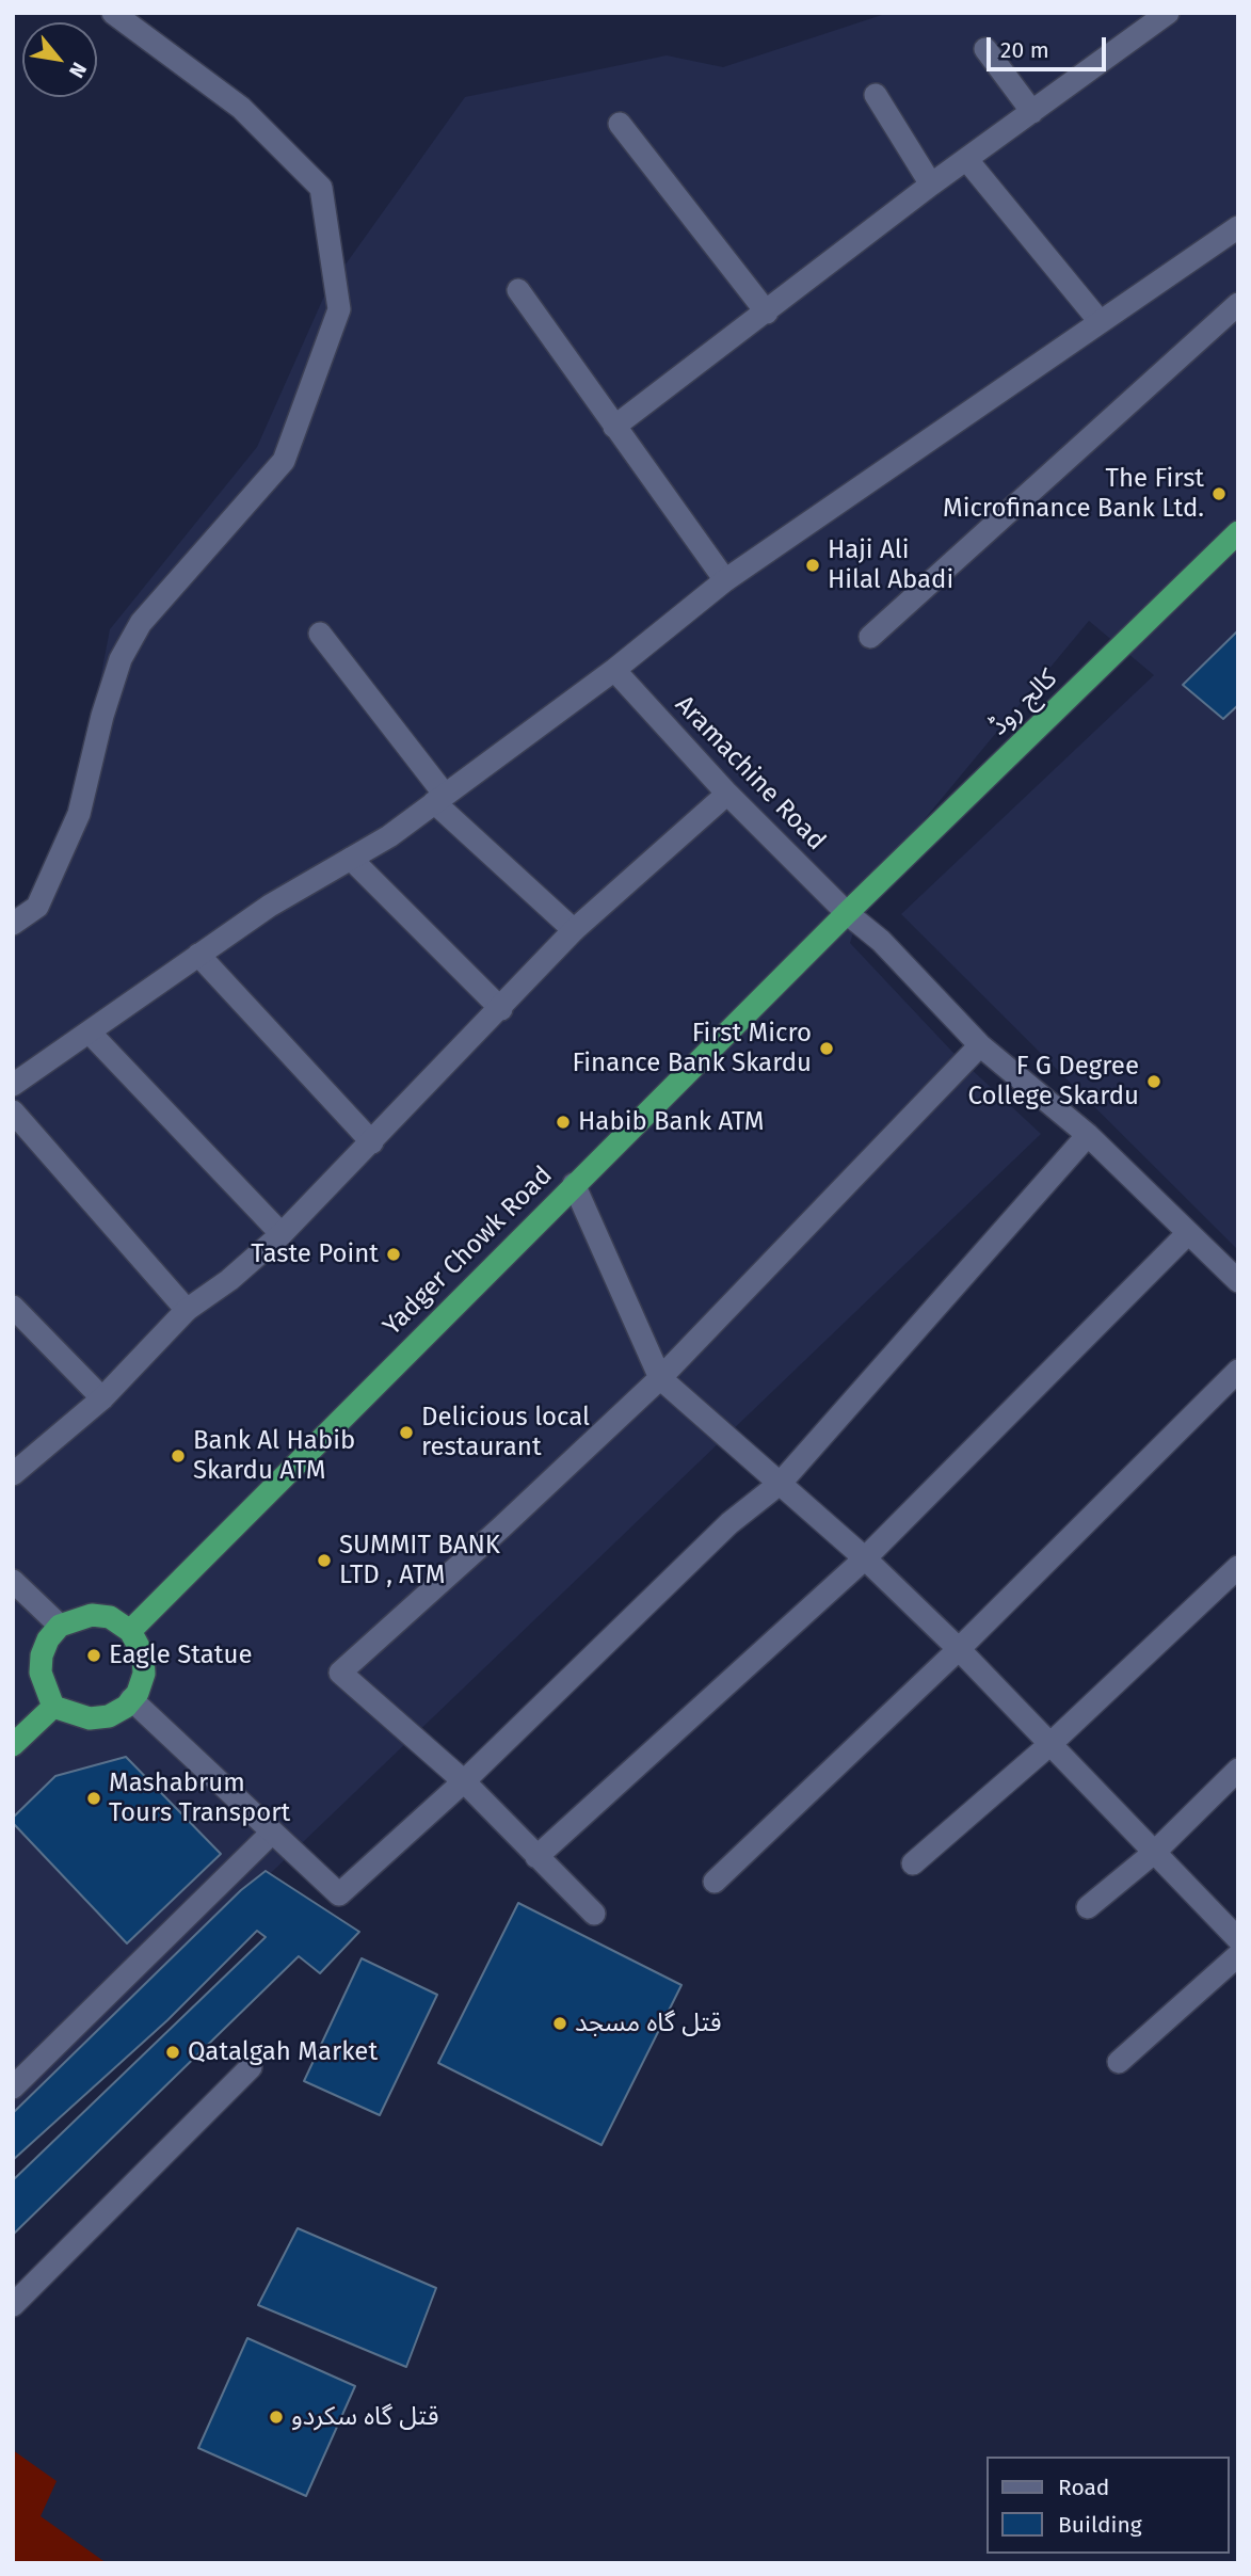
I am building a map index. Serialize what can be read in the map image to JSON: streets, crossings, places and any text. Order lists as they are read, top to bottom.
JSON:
{
  "streets": {
    "highway": ["کالج روڈ", "Yadger Chowk Road"],
    "street": ["Aramachine Road"]
  },
  "crossings": [
    ["کالج روڈ", "Aramachine Road"],
    ["کالج روڈ", "Yadger Chowk Road"],
    ["Aramachine Road", "Yadger Chowk Road"]
  ],
  "places": [
    "The First Microfinance Bank Ltd.",
    "Haji Ali Hilal Abadi",
    "First Micro Finance Bank Skardu",
    "F G Degree College Skardu",
    "Habib Bank ATM",
    "Taste Point",
    "Delicious local restaurant",
    "Bank Al Habib Skardu ATM",
    "SUMMIT BANK LTD , ATM",
    "Eagle Statue",
    "Mashabrum Tours Transport",
    "قتل گاہ مسجد",
    "Qatalgah Market",
    "قتل گاہ سکردو"
  ],
  "legend": ["Road", "Building"],
  "scale_bar": "20 m",
  "north": "bottom right"
}
